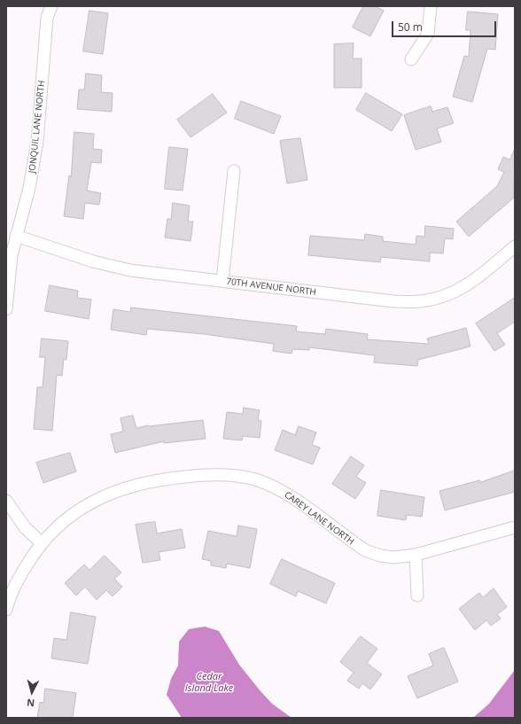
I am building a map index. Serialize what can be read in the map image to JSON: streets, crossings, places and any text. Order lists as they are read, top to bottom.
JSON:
{
  "streets": {
    "street": ["JONQUIL LANE NORTH", "70TH AVENUE NORTH", "CAREY LANE NORTH"]
  },
  "crossings": [
    ["JONQUIL LANE NORTH", "70TH AVENUE NORTH"]
  ],
  "water": ["Cedar Island Lake"],
  "scale_bar": "50 m",
  "north": "bottom"
}
